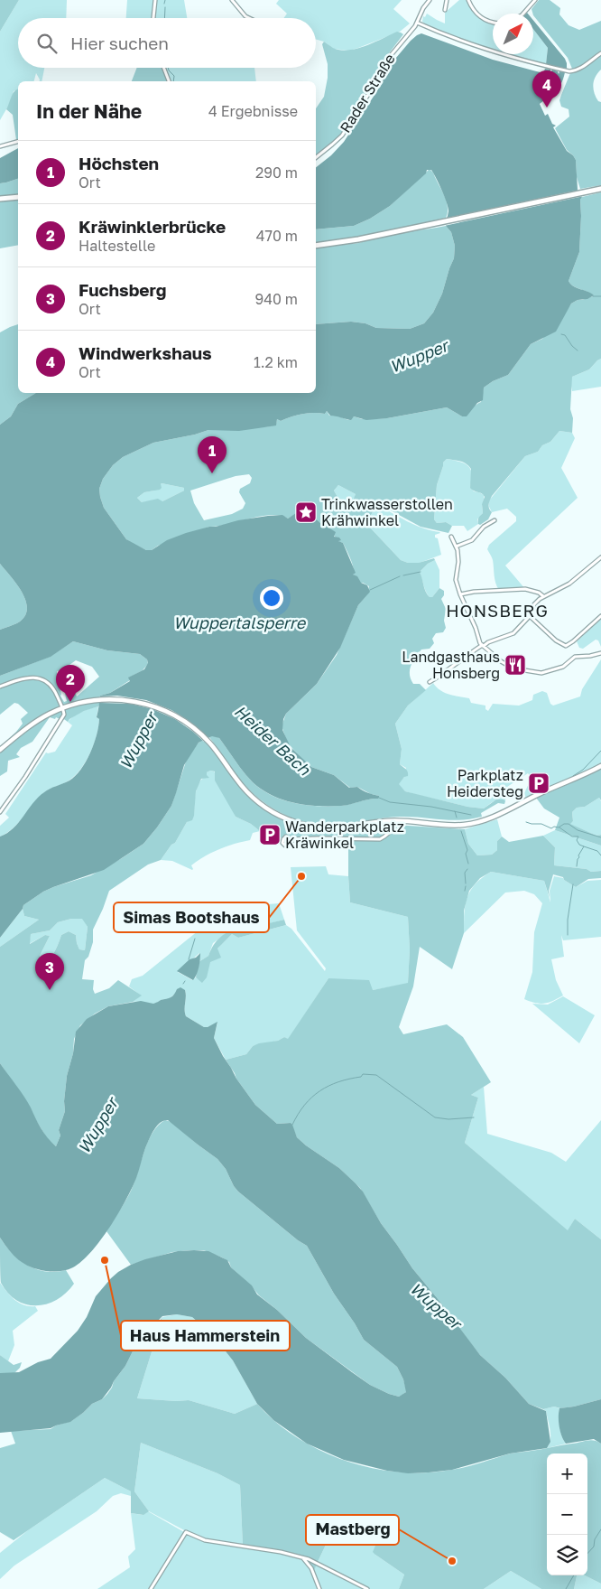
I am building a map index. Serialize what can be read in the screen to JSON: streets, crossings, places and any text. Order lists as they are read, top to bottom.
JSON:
{
  "streets": {
    "street": ["Rader Straße"]
  },
  "districts": ["HONSBERG"],
  "water": ["Wupper", "Wuppertalsperre", "Heider Bach"],
  "places": {
    "place": ["Trinkwasserstollen Krähwinkel"],
    "restaurant": ["Landgasthaus Honsberg"],
    "parking": ["Parkplatz Heidersteg", "Wanderparkplatz Kräwinkel"],
    "other": ["Simas Bootshaus", "Haus Hammerstein", "Mastberg"]
  },
  "north": "top right",
  "page": {
    "search": "Hier suchen",
    "pins": [
      "4",
      "1",
      "2",
      "3"
    ],
    "heading": ["In der Nähe", "4 Ergebnisse"],
    "list": [
      {
        "mark": "1",
        "name": "Höchsten",
        "note": "Ort",
        "value": "290 m"
      },
      {
        "mark": "2",
        "name": "Kräwinklerbrücke",
        "note": "Haltestelle",
        "value": "470 m"
      },
      {
        "mark": "3",
        "name": "Fuchsberg",
        "note": "Ort",
        "value": "940 m"
      },
      {
        "mark": "4",
        "name": "Windwerkshaus",
        "note": "Ort",
        "value": "1.2 km"
      }
    ],
    "map_buttons": ["+", "−"]
  }
}
